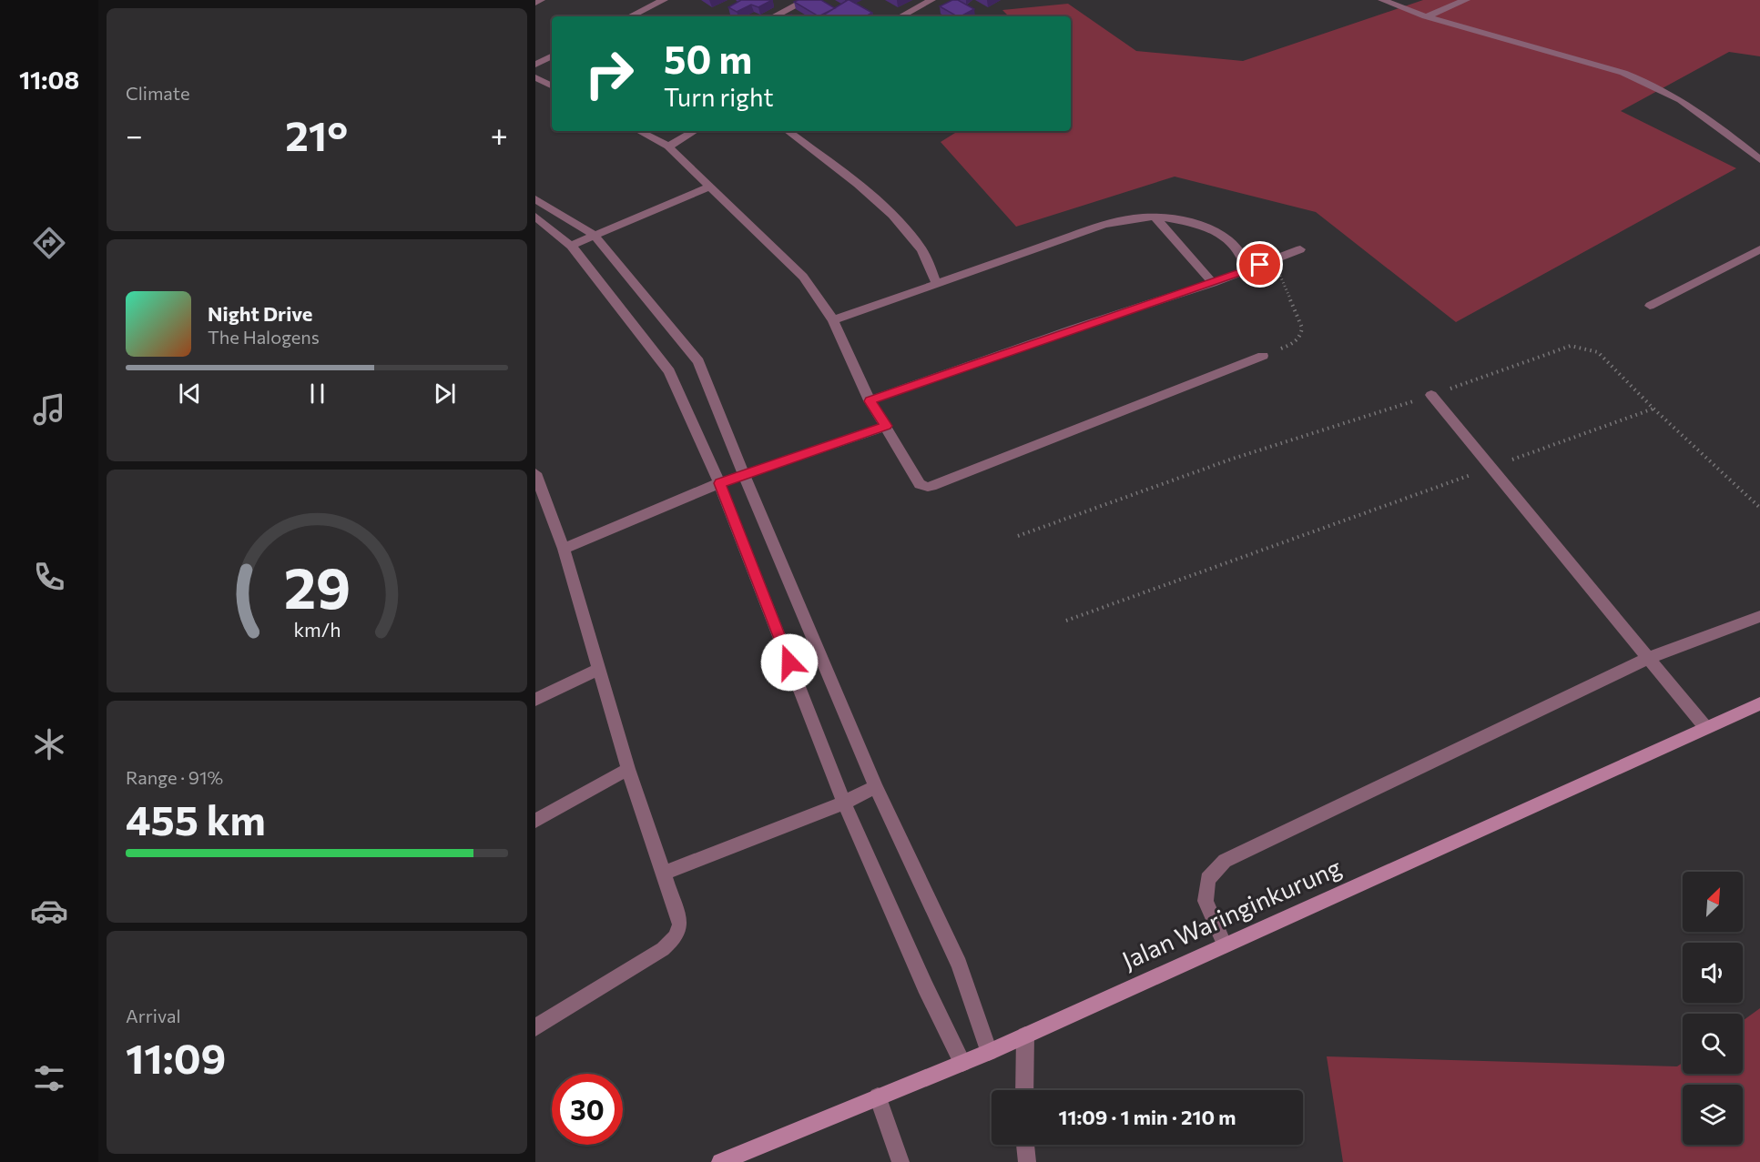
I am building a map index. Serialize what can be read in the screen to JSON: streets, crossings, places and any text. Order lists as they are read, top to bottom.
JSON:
{
  "streets": {
    "street": ["Jalan Waringinkurung"]
  },
  "north": "top right",
  "page": {
    "tabs": "11:08",
    "tile": [
      "Climate",
      ["Range · 91%", "455 km"],
      ["Arrival", "11:09"]
    ],
    "turn": ["50 m", "Turn right"],
    "heat": ["−", "21°", "+"],
    "song": ["Night Drive", "The Halogens"],
    "limit": "30",
    "trip": "11:09 · 1 min · 210 m",
    "gauge": ["29", "km/h"]
  }
}
